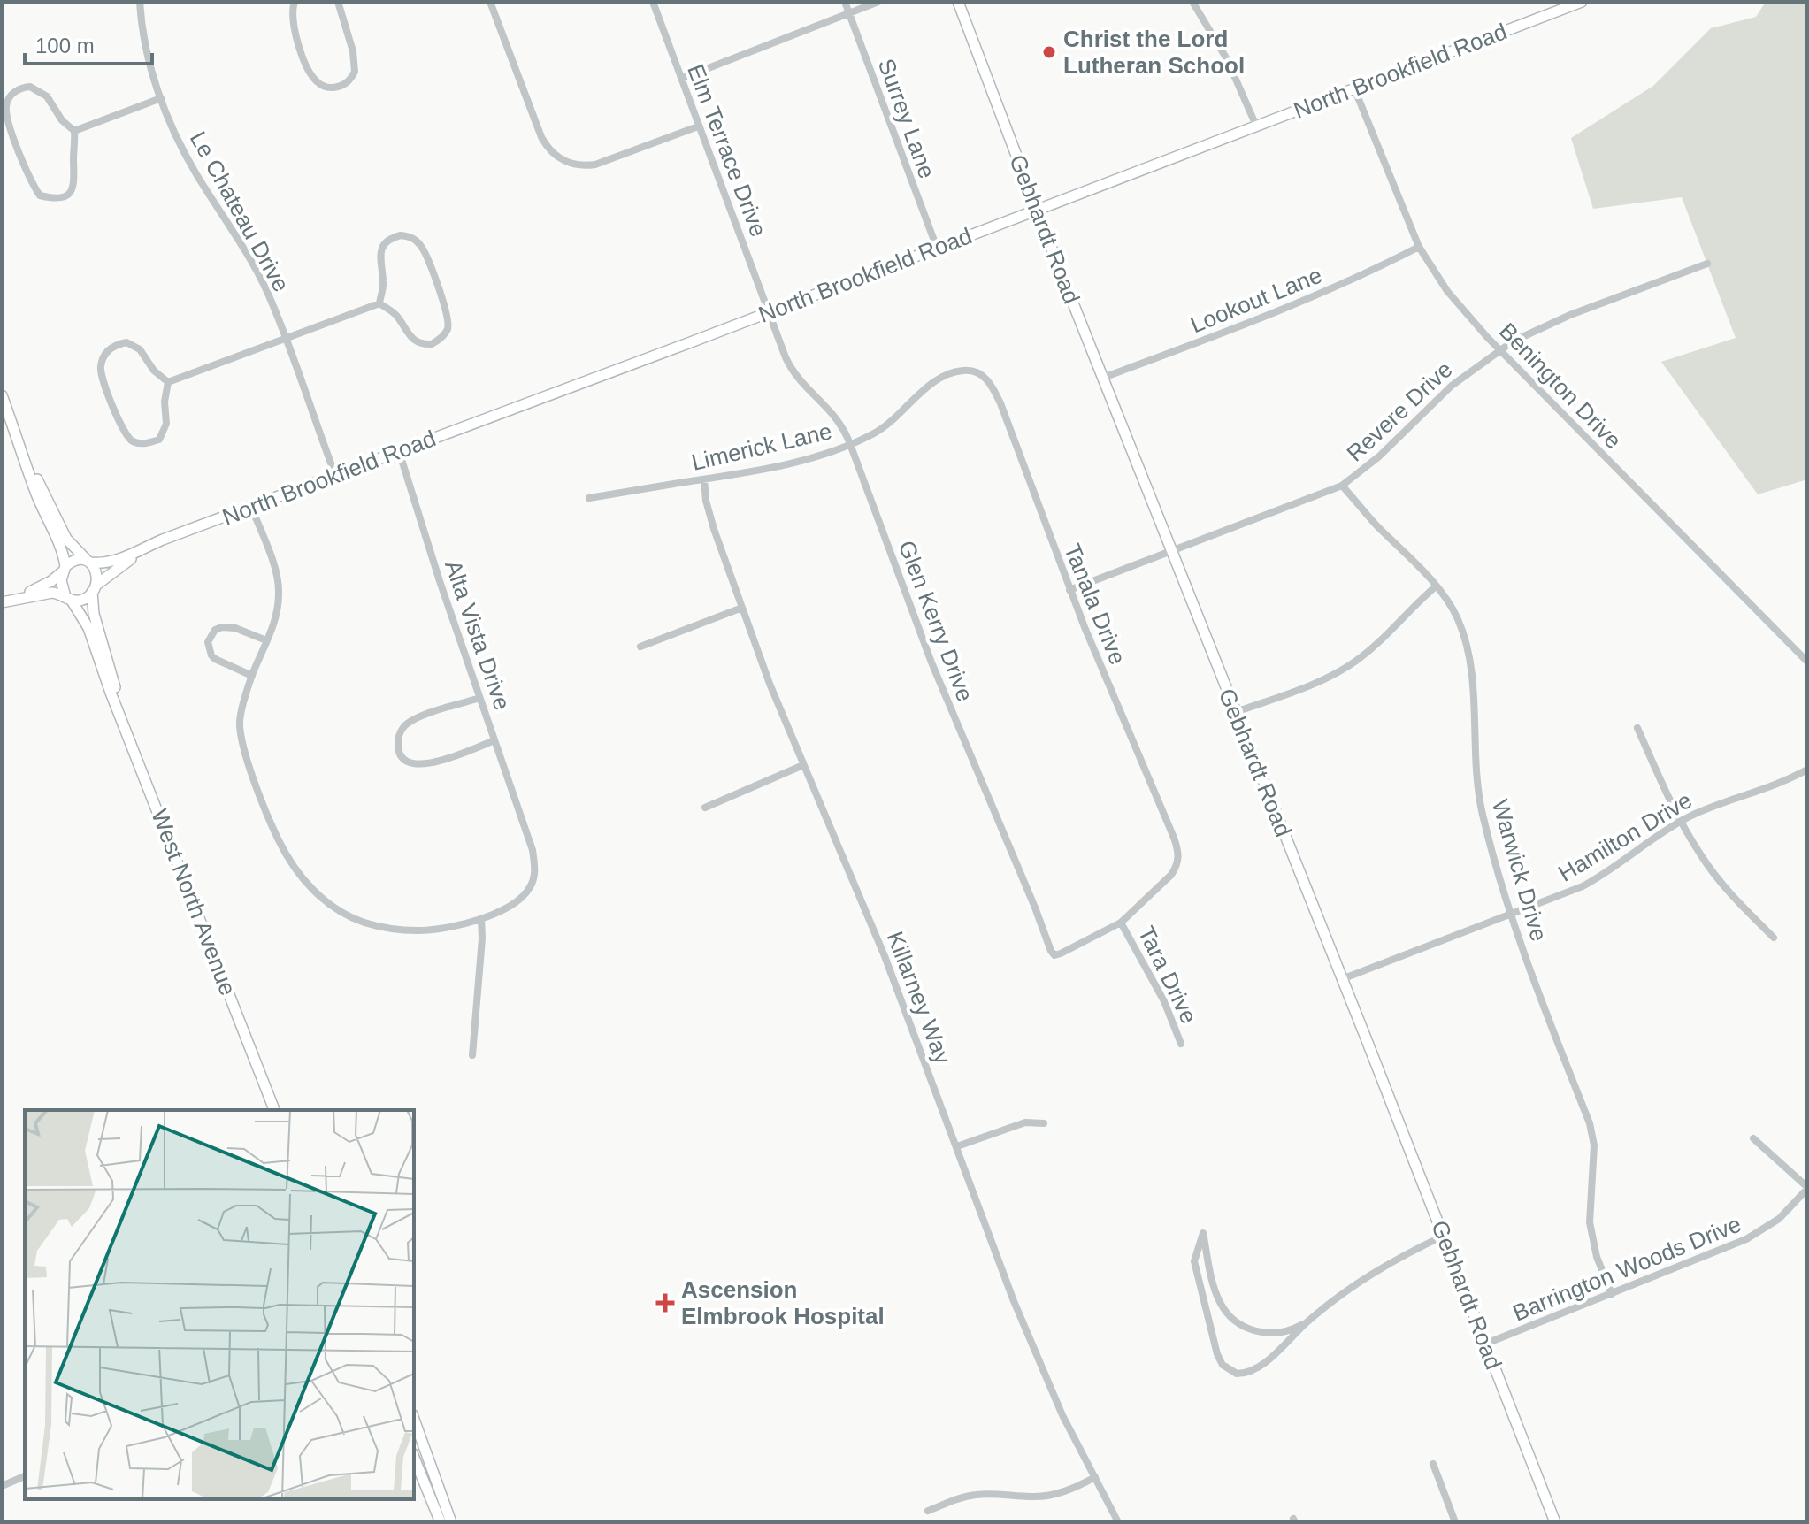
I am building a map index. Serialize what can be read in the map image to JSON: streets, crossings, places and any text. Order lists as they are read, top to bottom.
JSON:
{
  "streets": {
    "street": [
      "North Brookfield Road",
      "Surrey Lane",
      "Elm Terrace Drive",
      "Le Chateau Drive",
      "Gebhardt Road",
      "Lookout Lane",
      "Benington Drive",
      "Revere Drive",
      "Limerick Lane",
      "Tanala Drive",
      "Glen Kerry Drive",
      "Alta Vista Drive",
      "Hamilton Drive",
      "Warwick Drive",
      "West North Avenue",
      "Tara Drive",
      "Killarney Way",
      "Barrington Woods Drive"
    ]
  },
  "crossings": [
    ["North Brookfield Road", "Surrey Lane"],
    ["North Brookfield Road", "Elm Terrace Drive"],
    ["North Brookfield Road", "Le Chateau Drive"],
    ["North Brookfield Road", "Gebhardt Road"],
    ["North Brookfield Road", "Benington Drive"],
    ["North Brookfield Road", "Glen Kerry Drive"],
    ["North Brookfield Road", "Alta Vista Drive"],
    ["North Brookfield Road", "West North Avenue"],
    ["Elm Terrace Drive", "Glen Kerry Drive"],
    ["Gebhardt Road", "Lookout Lane"],
    ["Gebhardt Road", "Revere Drive"],
    ["Gebhardt Road", "Hamilton Drive"],
    ["Gebhardt Road", "Barrington Woods Drive"],
    ["Lookout Lane", "Benington Drive"],
    ["Benington Drive", "Revere Drive"],
    ["Revere Drive", "Tanala Drive"],
    ["Revere Drive", "Warwick Drive"],
    ["Limerick Lane", "Tanala Drive"],
    ["Limerick Lane", "Glen Kerry Drive"],
    ["Limerick Lane", "Killarney Way"],
    ["Tanala Drive", "Glen Kerry Drive"],
    ["Tanala Drive", "Tara Drive"],
    ["Glen Kerry Drive", "Tara Drive"],
    ["Hamilton Drive", "Warwick Drive"],
    ["Warwick Drive", "Barrington Woods Drive"]
  ],
  "places": {
    "other": ["Christ the Lord Lutheran School"],
    "health": ["Ascension Elmbrook Hospital"]
  },
  "scale_bar": "100 m"
}
